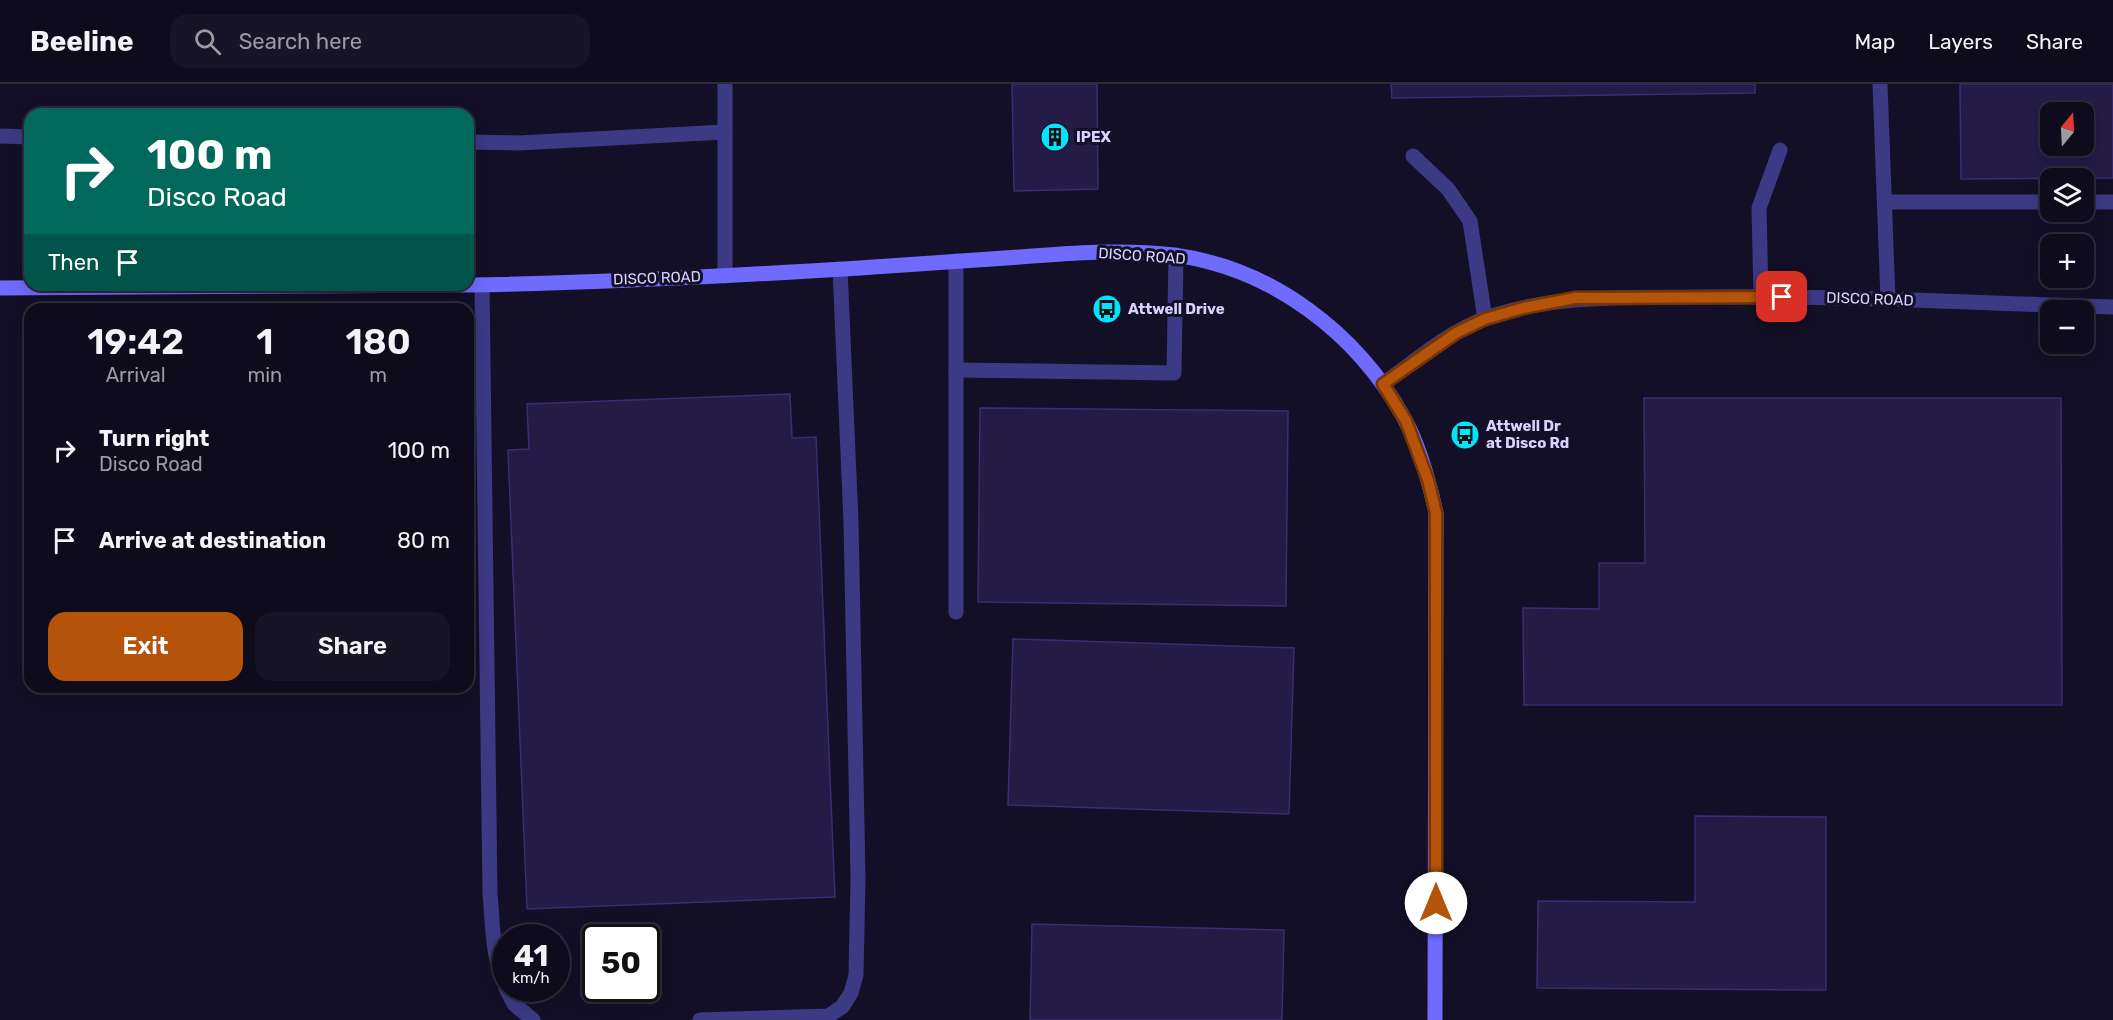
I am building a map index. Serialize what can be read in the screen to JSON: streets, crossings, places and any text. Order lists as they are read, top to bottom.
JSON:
{
  "streets": {
    "main road": ["DISCO ROAD"]
  },
  "places": {
    "building": ["IPEX"],
    "bus stop": ["Attwell Drive", "Attwell Dr at Disco Rd"]
  },
  "north": "top",
  "page": {
    "header": "Beeline",
    "search": "Search here",
    "nav": ["Map", "Layers", "Share"],
    "map_buttons": ["+", "−"],
    "turn": ["100 m", "Disco Road"],
    "then": "Then",
    "eta": [
      "19:42",
      "Arrival",
      "1",
      "min",
      "180",
      "m"
    ],
    "list": [
      {
        "name": "Turn right",
        "note": "Disco Road",
        "value": "100 m"
      },
      {
        "name": "Arrive at destination",
        "value": "80 m"
      }
    ],
    "buttons": ["Exit", "Share"],
    "speed": "41 km/h",
    "limit": "50"
  }
}
